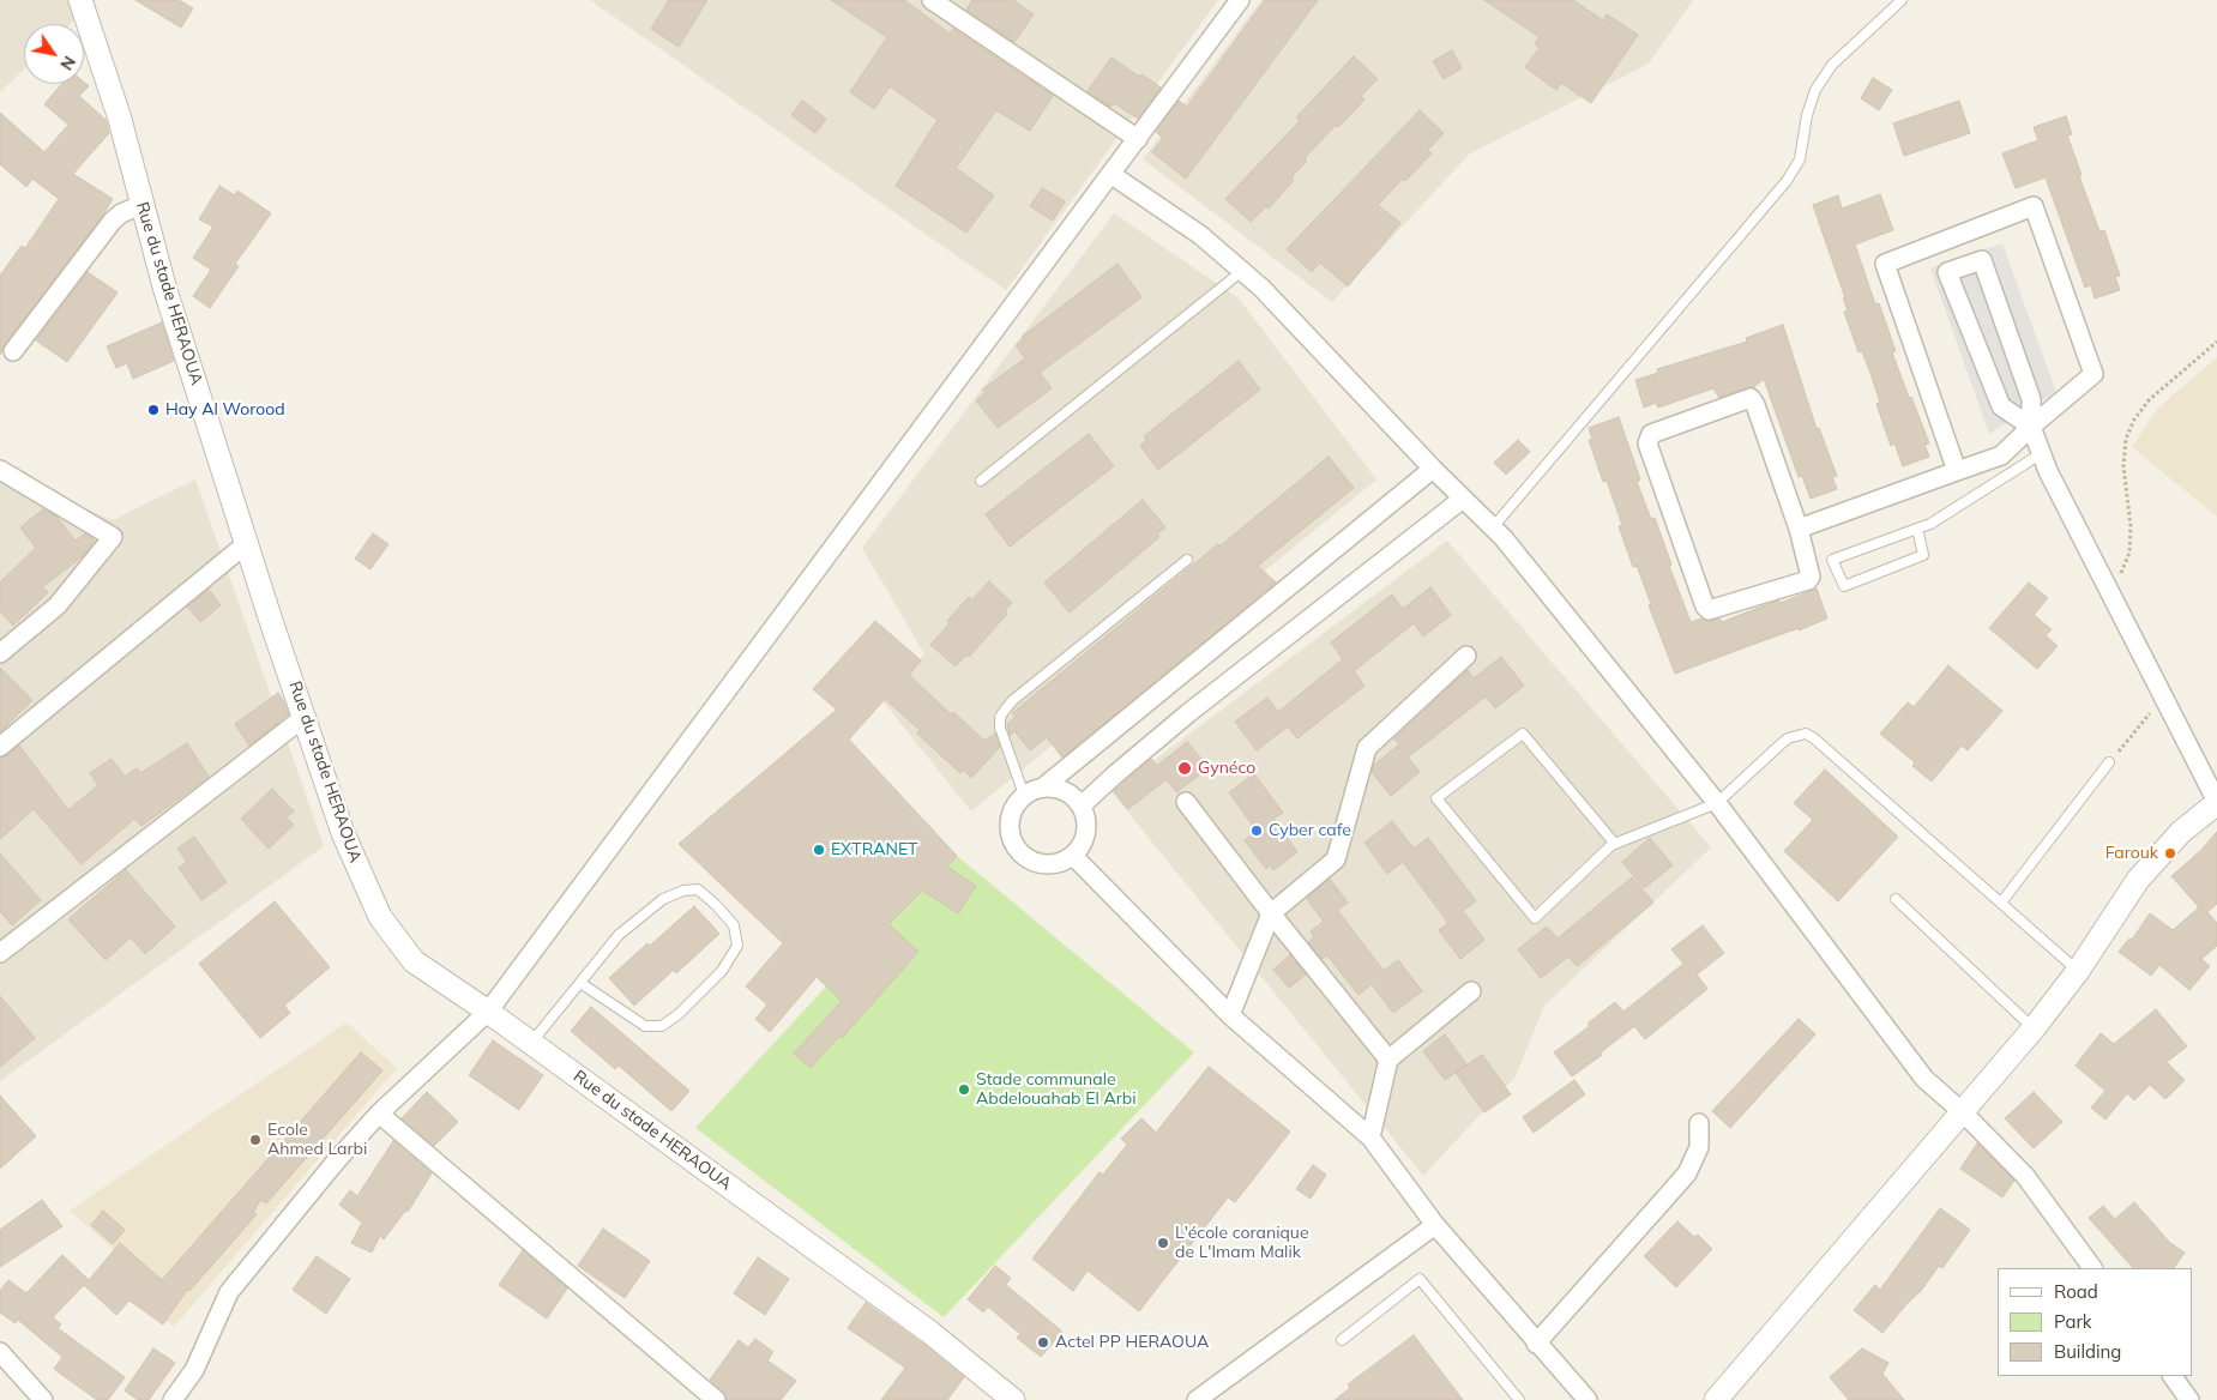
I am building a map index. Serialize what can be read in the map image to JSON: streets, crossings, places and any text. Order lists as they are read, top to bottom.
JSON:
{
  "streets": {
    "street": ["Rue du stade HERAOUA"]
  },
  "places": [
    "Hay Al Worood",
    "Gynéco",
    "Cyber cafe",
    "EXTRANET",
    "Farouk",
    "Stade communale Abdelouahab El Arbi",
    "Ecole Ahmed Larbi",
    "L'école coranique de L'Imam Malik",
    "Actel PP HERAOUA"
  ],
  "legend": ["Road", "Park", "Building"],
  "north": "bottom right"
}
